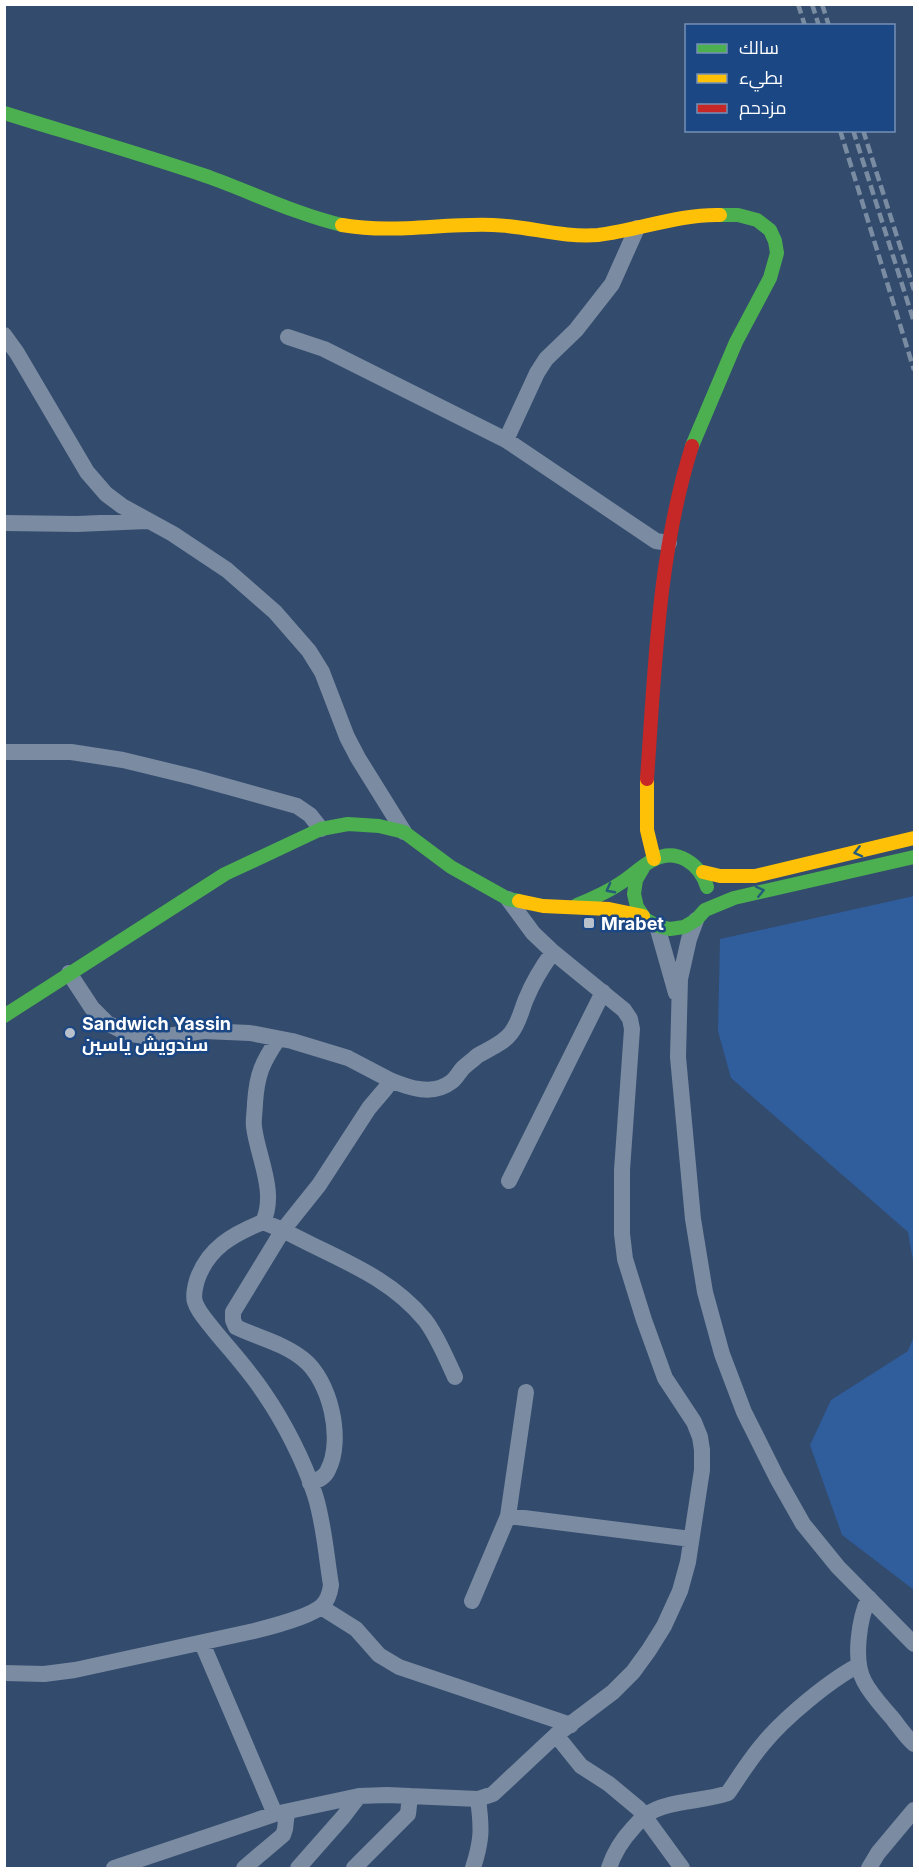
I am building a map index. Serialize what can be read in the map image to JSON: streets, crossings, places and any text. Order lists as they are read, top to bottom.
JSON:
{
  "places": {
    "transit": ["Mrabet"],
    "other": ["Sandwich Yassin سندويش ياسين"]
  },
  "legend": ["سالك", "بطيء", "مزدحم"]
}
